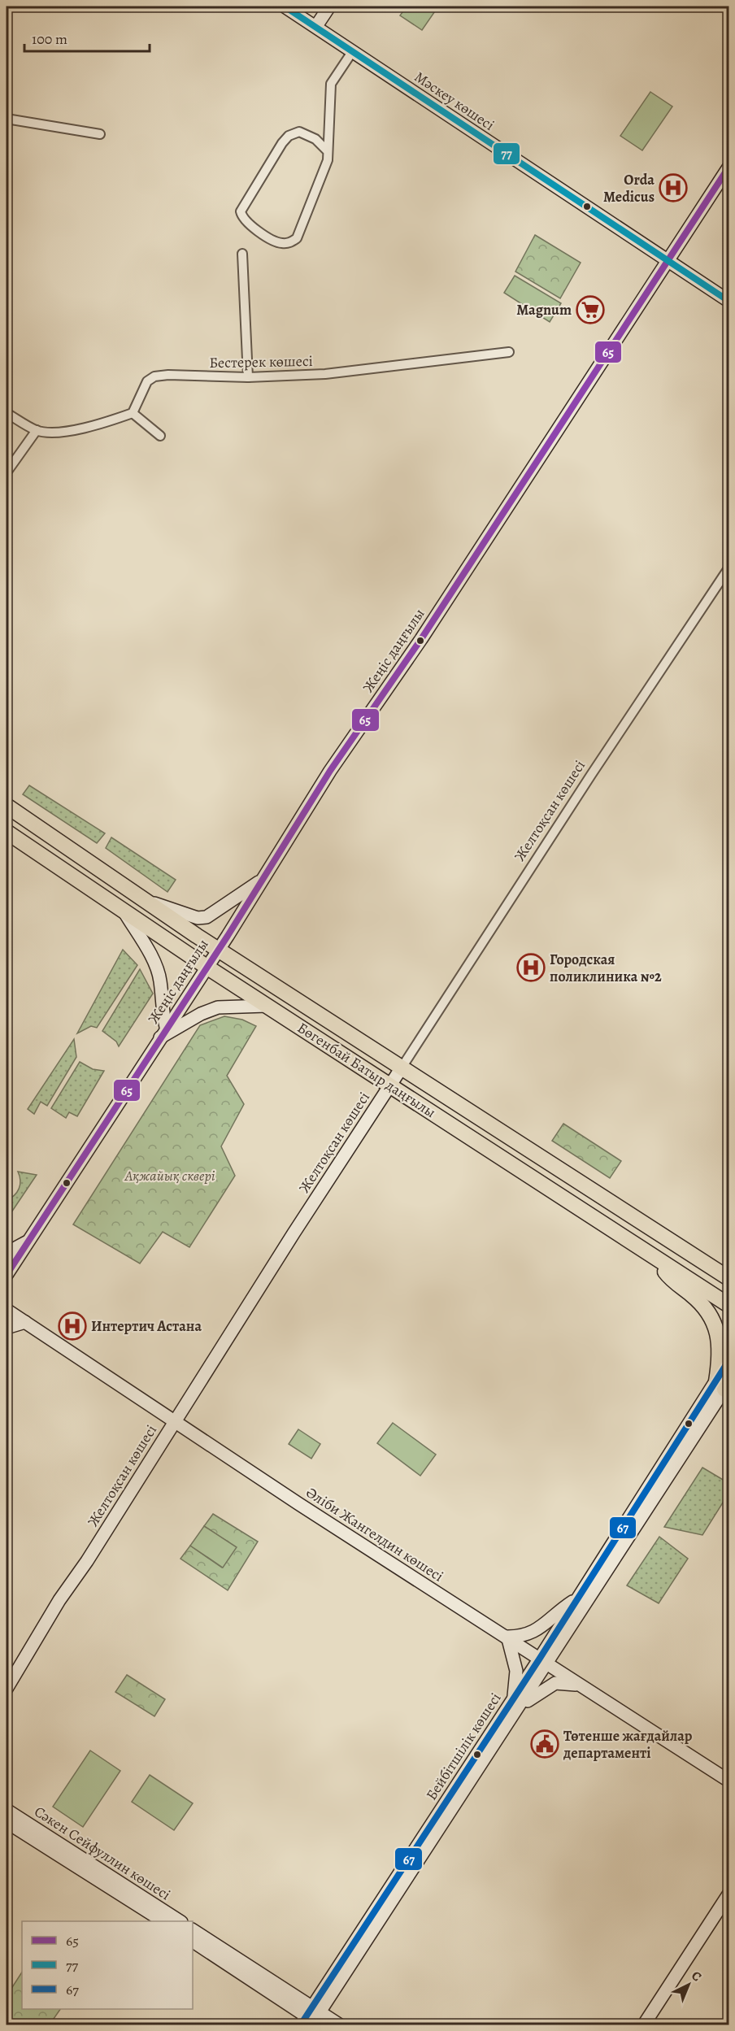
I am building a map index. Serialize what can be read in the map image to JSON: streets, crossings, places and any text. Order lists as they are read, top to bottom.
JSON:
{
  "streets": {
    "main road": [
      "Мәскеу көшесі",
      "Жеңіс даңғылы",
      "Желтоқсан көшесі",
      "Бөгенбай Батыр даңғылы",
      "Әліби Жангелдин көшесі",
      "Бейбітшілік көшесі",
      "Сәкен Сейфуллин көшесі"
    ],
    "street": ["Бестерек көшесі"]
  },
  "crossings": [
    ["Мәскеу көшесі", "Жеңіс даңғылы"],
    ["Жеңіс даңғылы", "Бөгенбай Батыр даңғылы"],
    ["Желтоқсан көшесі", "Бөгенбай Батыр даңғылы"],
    ["Желтоқсан көшесі", "Әліби Жангелдин көшесі"],
    ["Әліби Жангелдин көшесі", "Бейбітшілік көшесі"]
  ],
  "parks": ["Ақжайық сквері"],
  "places": {
    "hospital": ["Orda Medicus", "Городская поликлиника №2", "Интертич Астана"],
    "supermarket": ["Magnum"],
    "public building": ["Төтенше жағдайлар департаменті"]
  },
  "lines": ["transit line 77", "transit line 65", "transit line 67"],
  "legend": ["65", "77", "67"],
  "scale_bar": "100 m",
  "north": "top right"
}
